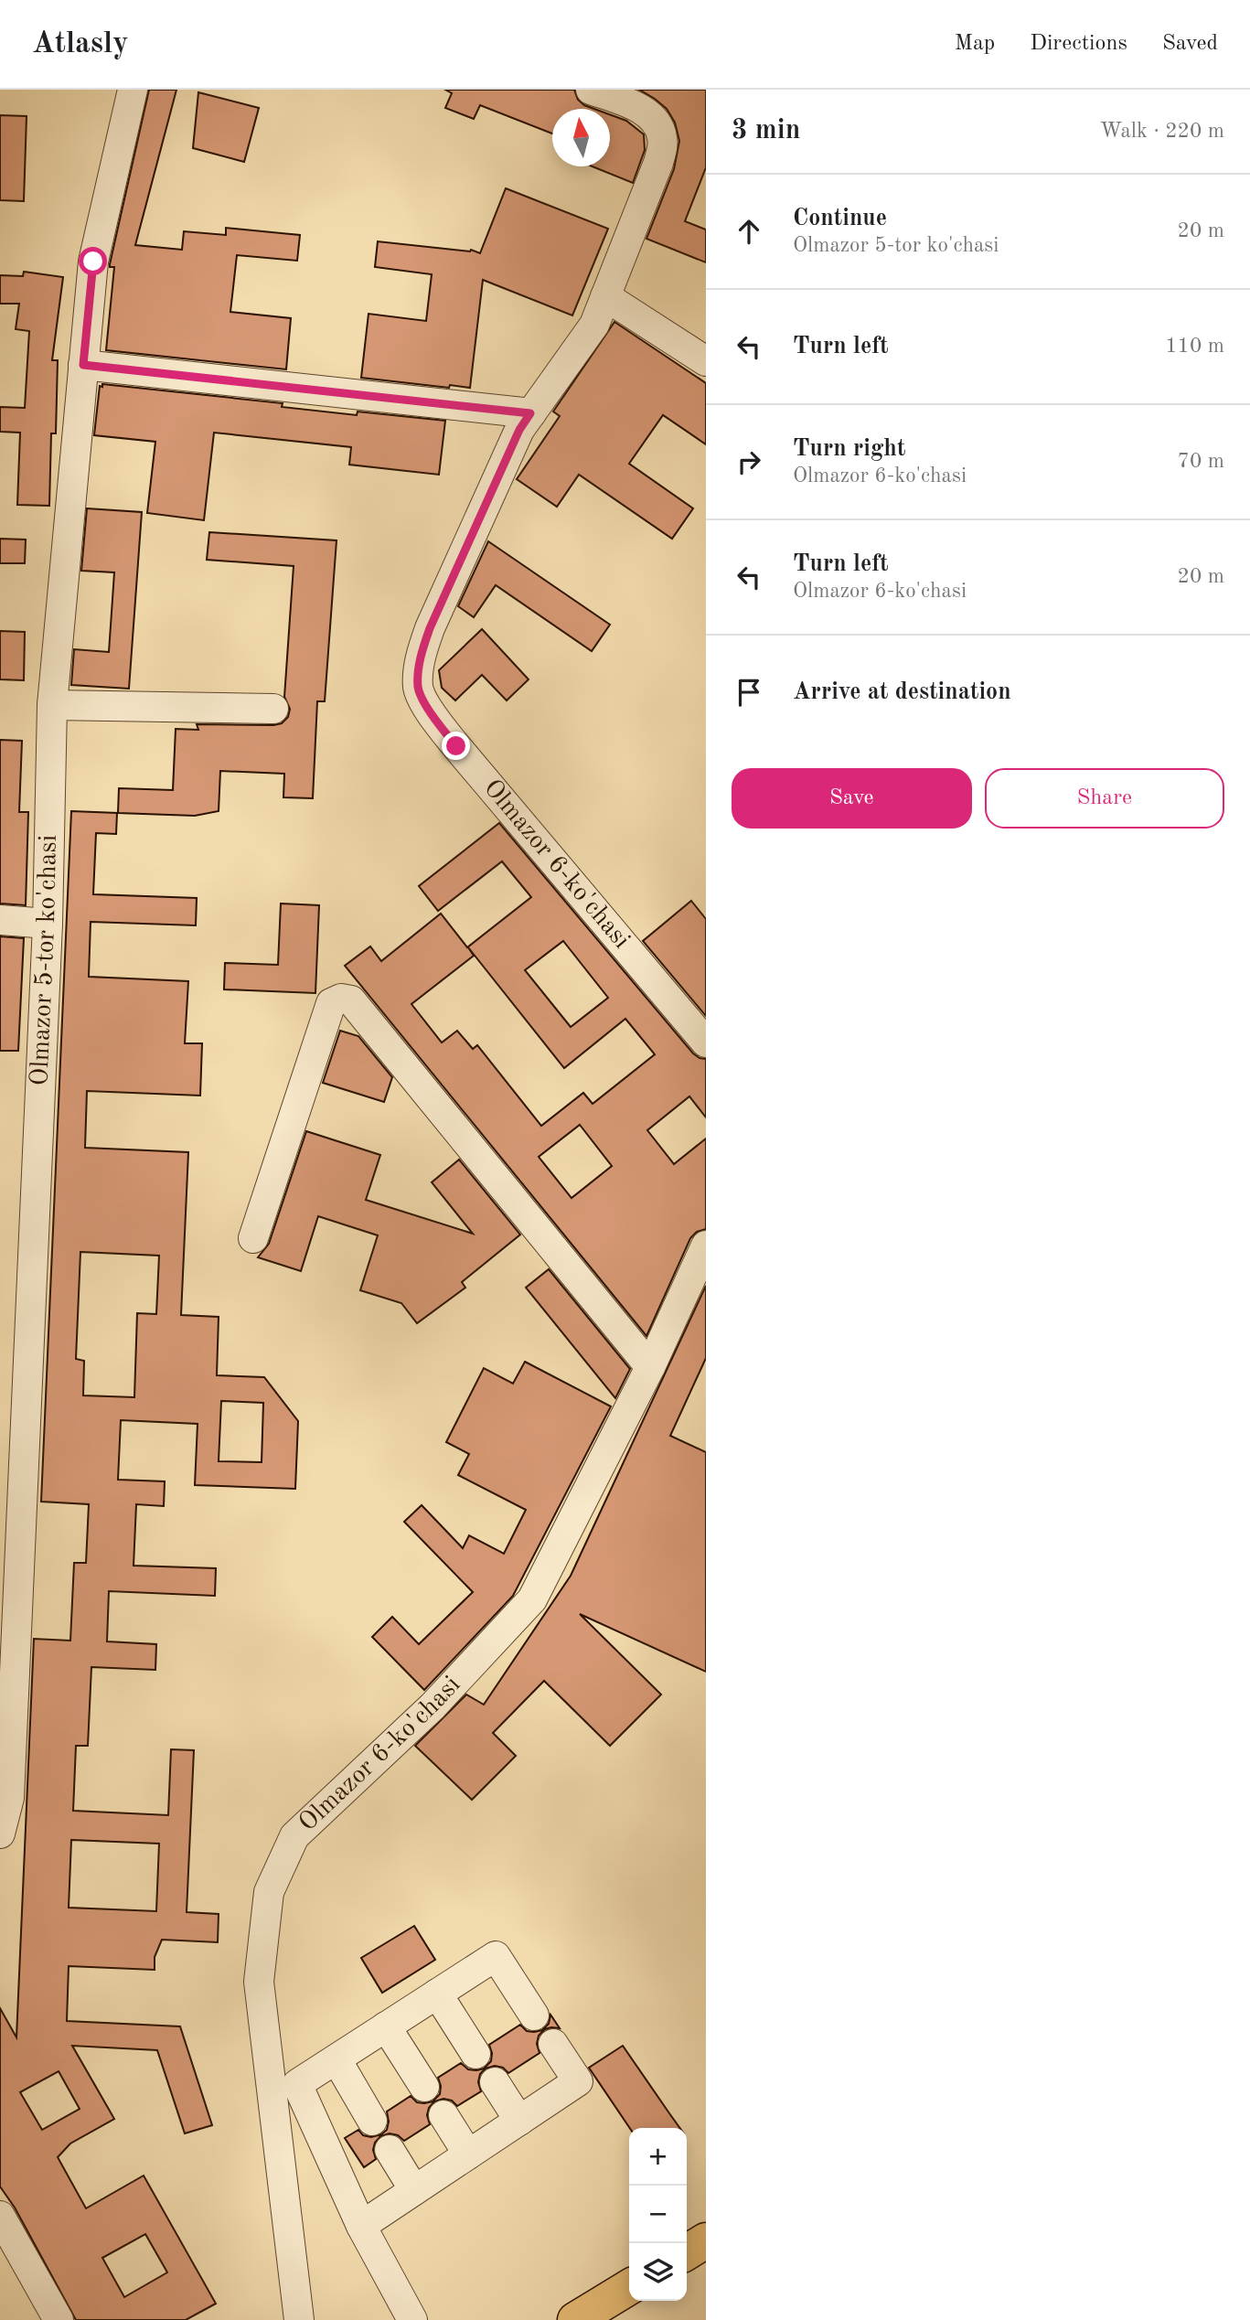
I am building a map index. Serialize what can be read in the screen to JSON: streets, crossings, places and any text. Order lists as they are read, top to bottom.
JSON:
{
  "streets": {
    "street": ["Olmazor 6-ko'chasi", "Olmazor 5-tor ko'chasi"]
  },
  "north": "top",
  "page": {
    "header": "Atlasly",
    "nav": ["Map", "Directions", "Saved"],
    "heading": ["3 min", "Walk · 220 m"],
    "list": [
      ["Continue", "Olmazor 5-tor ko'chasi", "20 m"],
      ["Turn left", "110 m"],
      ["Turn right", "Olmazor 6-ko'chasi", "70 m"],
      ["Turn left", "Olmazor 6-ko'chasi", "20 m"],
      "Arrive at destination"
    ],
    "buttons": ["Save", "Share"],
    "map_buttons": ["+", "−"]
  }
}
